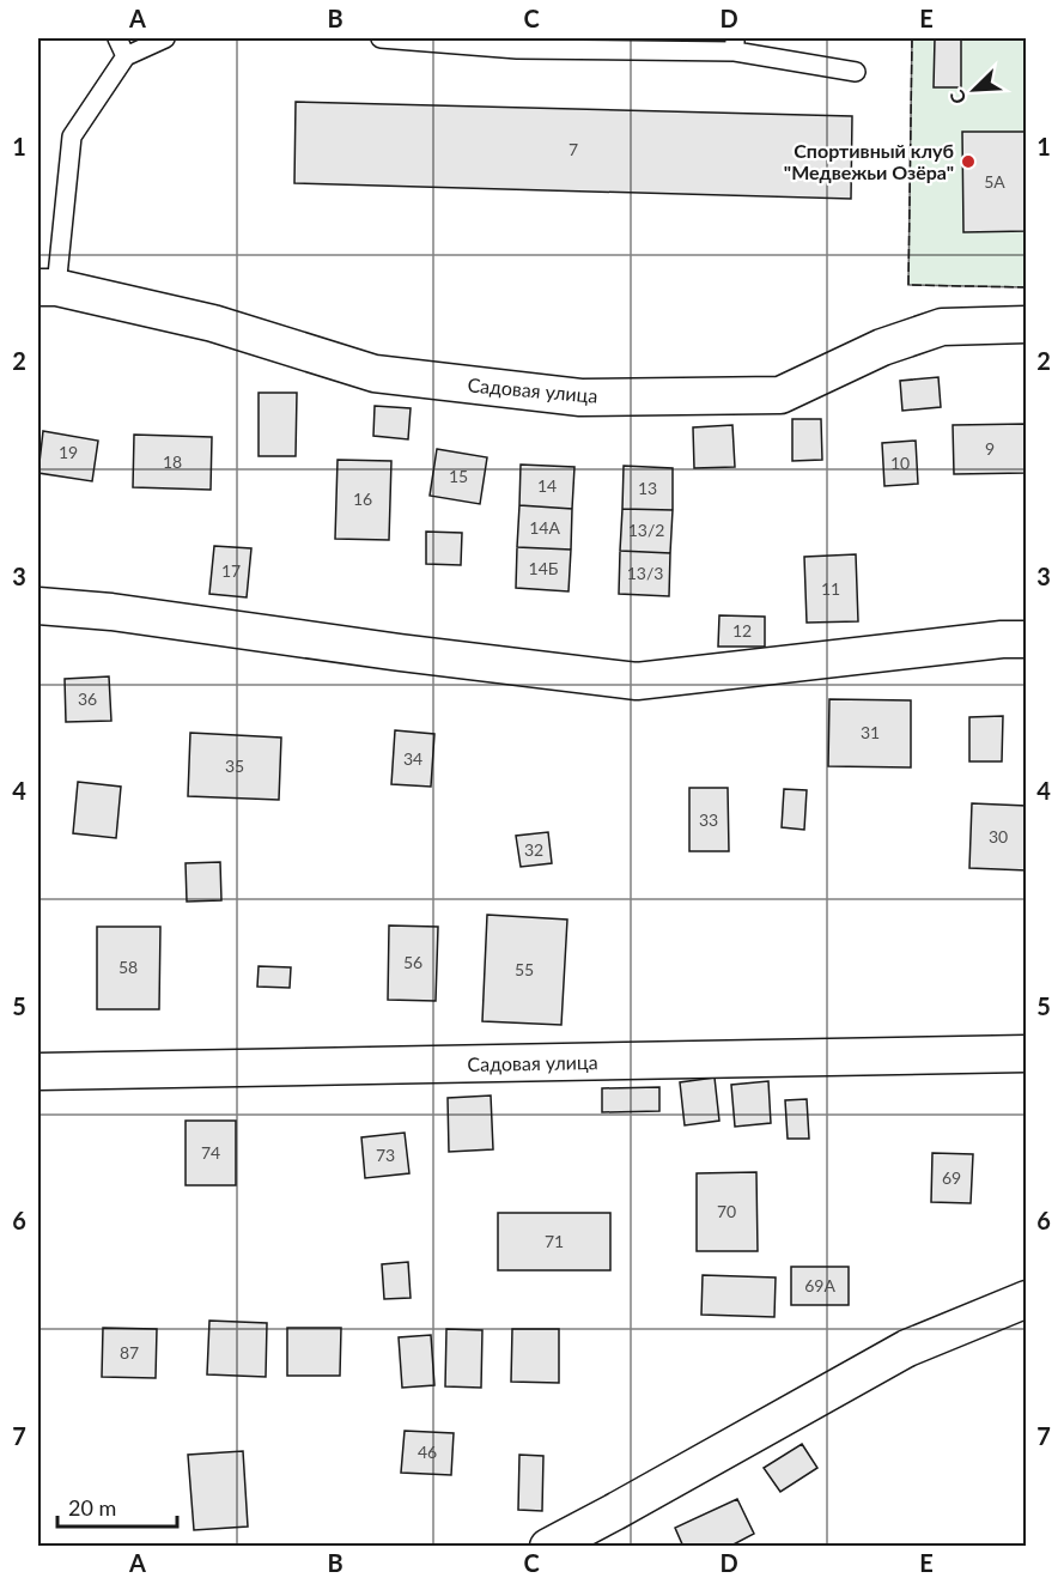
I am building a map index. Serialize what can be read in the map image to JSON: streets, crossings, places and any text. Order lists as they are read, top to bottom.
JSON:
{
  "streets": {
    "street": ["Садовая улица"]
  },
  "places": ["Спортивный клуб \"Медвежьи Озёра\""],
  "house_numbers": [
    "7",
    "5А",
    "9",
    "19",
    "18",
    "10",
    "15",
    "14",
    "13",
    "16",
    "14А",
    "13/2",
    "14Б",
    "17",
    "13/3",
    "11",
    "12",
    "36",
    "31",
    "34",
    "35",
    "33",
    "30",
    "32",
    "56",
    "58",
    "55",
    "74",
    "73",
    "69",
    "70",
    "71",
    "69А",
    "87",
    "46"
  ],
  "scale_bar": "20 m",
  "north": "bottom left",
  "grid": {
    "columns": [
      "A",
      "B",
      "C",
      "D",
      "E"
    ],
    "rows": [
      "1",
      "2",
      "3",
      "4",
      "5",
      "6",
      "7"
    ]
  }
}
